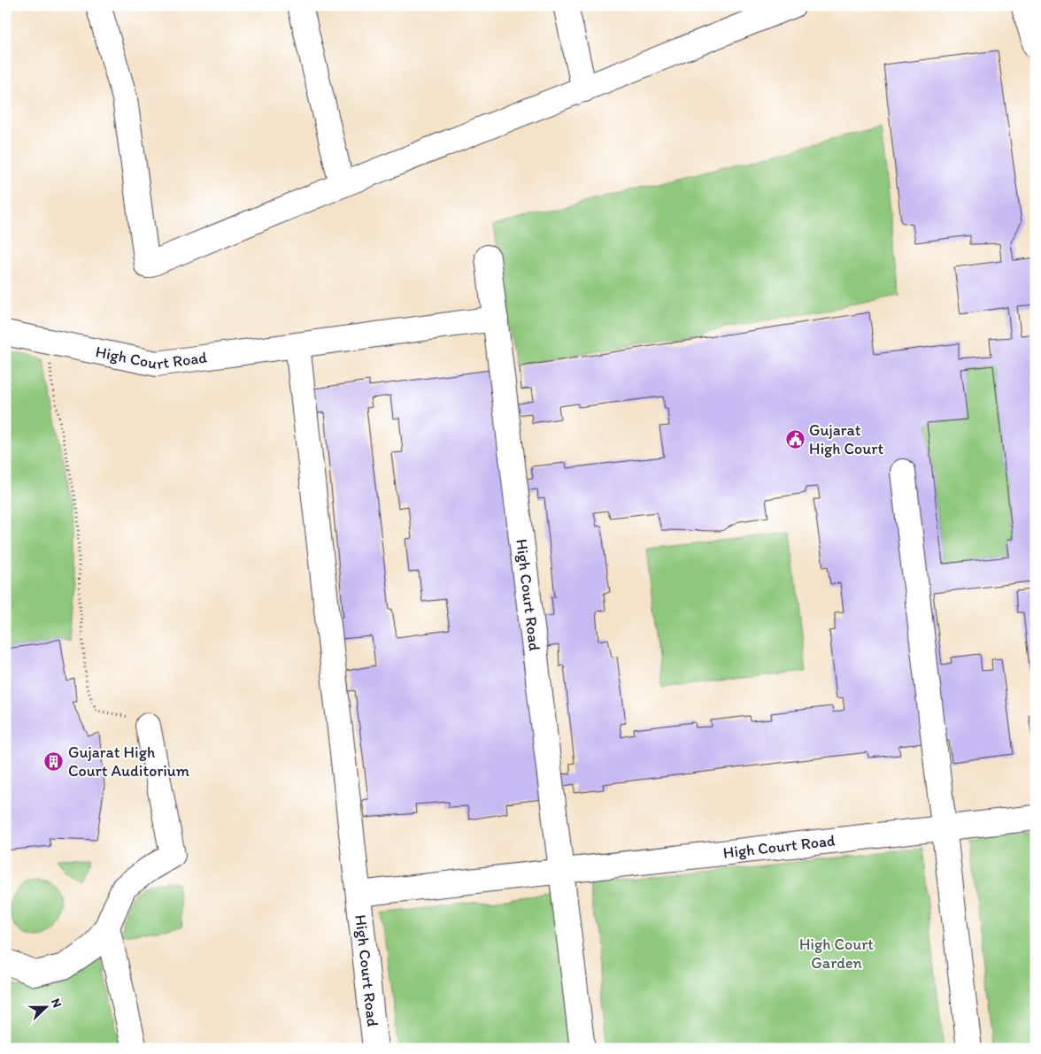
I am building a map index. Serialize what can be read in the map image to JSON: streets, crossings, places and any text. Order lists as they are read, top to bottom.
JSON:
{
  "streets": {
    "street": ["High Court Road"]
  },
  "parks": ["High Court Garden"],
  "places": {
    "public building": ["Gujarat High Court"],
    "building": ["Gujarat High Court Auditorium"]
  },
  "north": "right"
}
